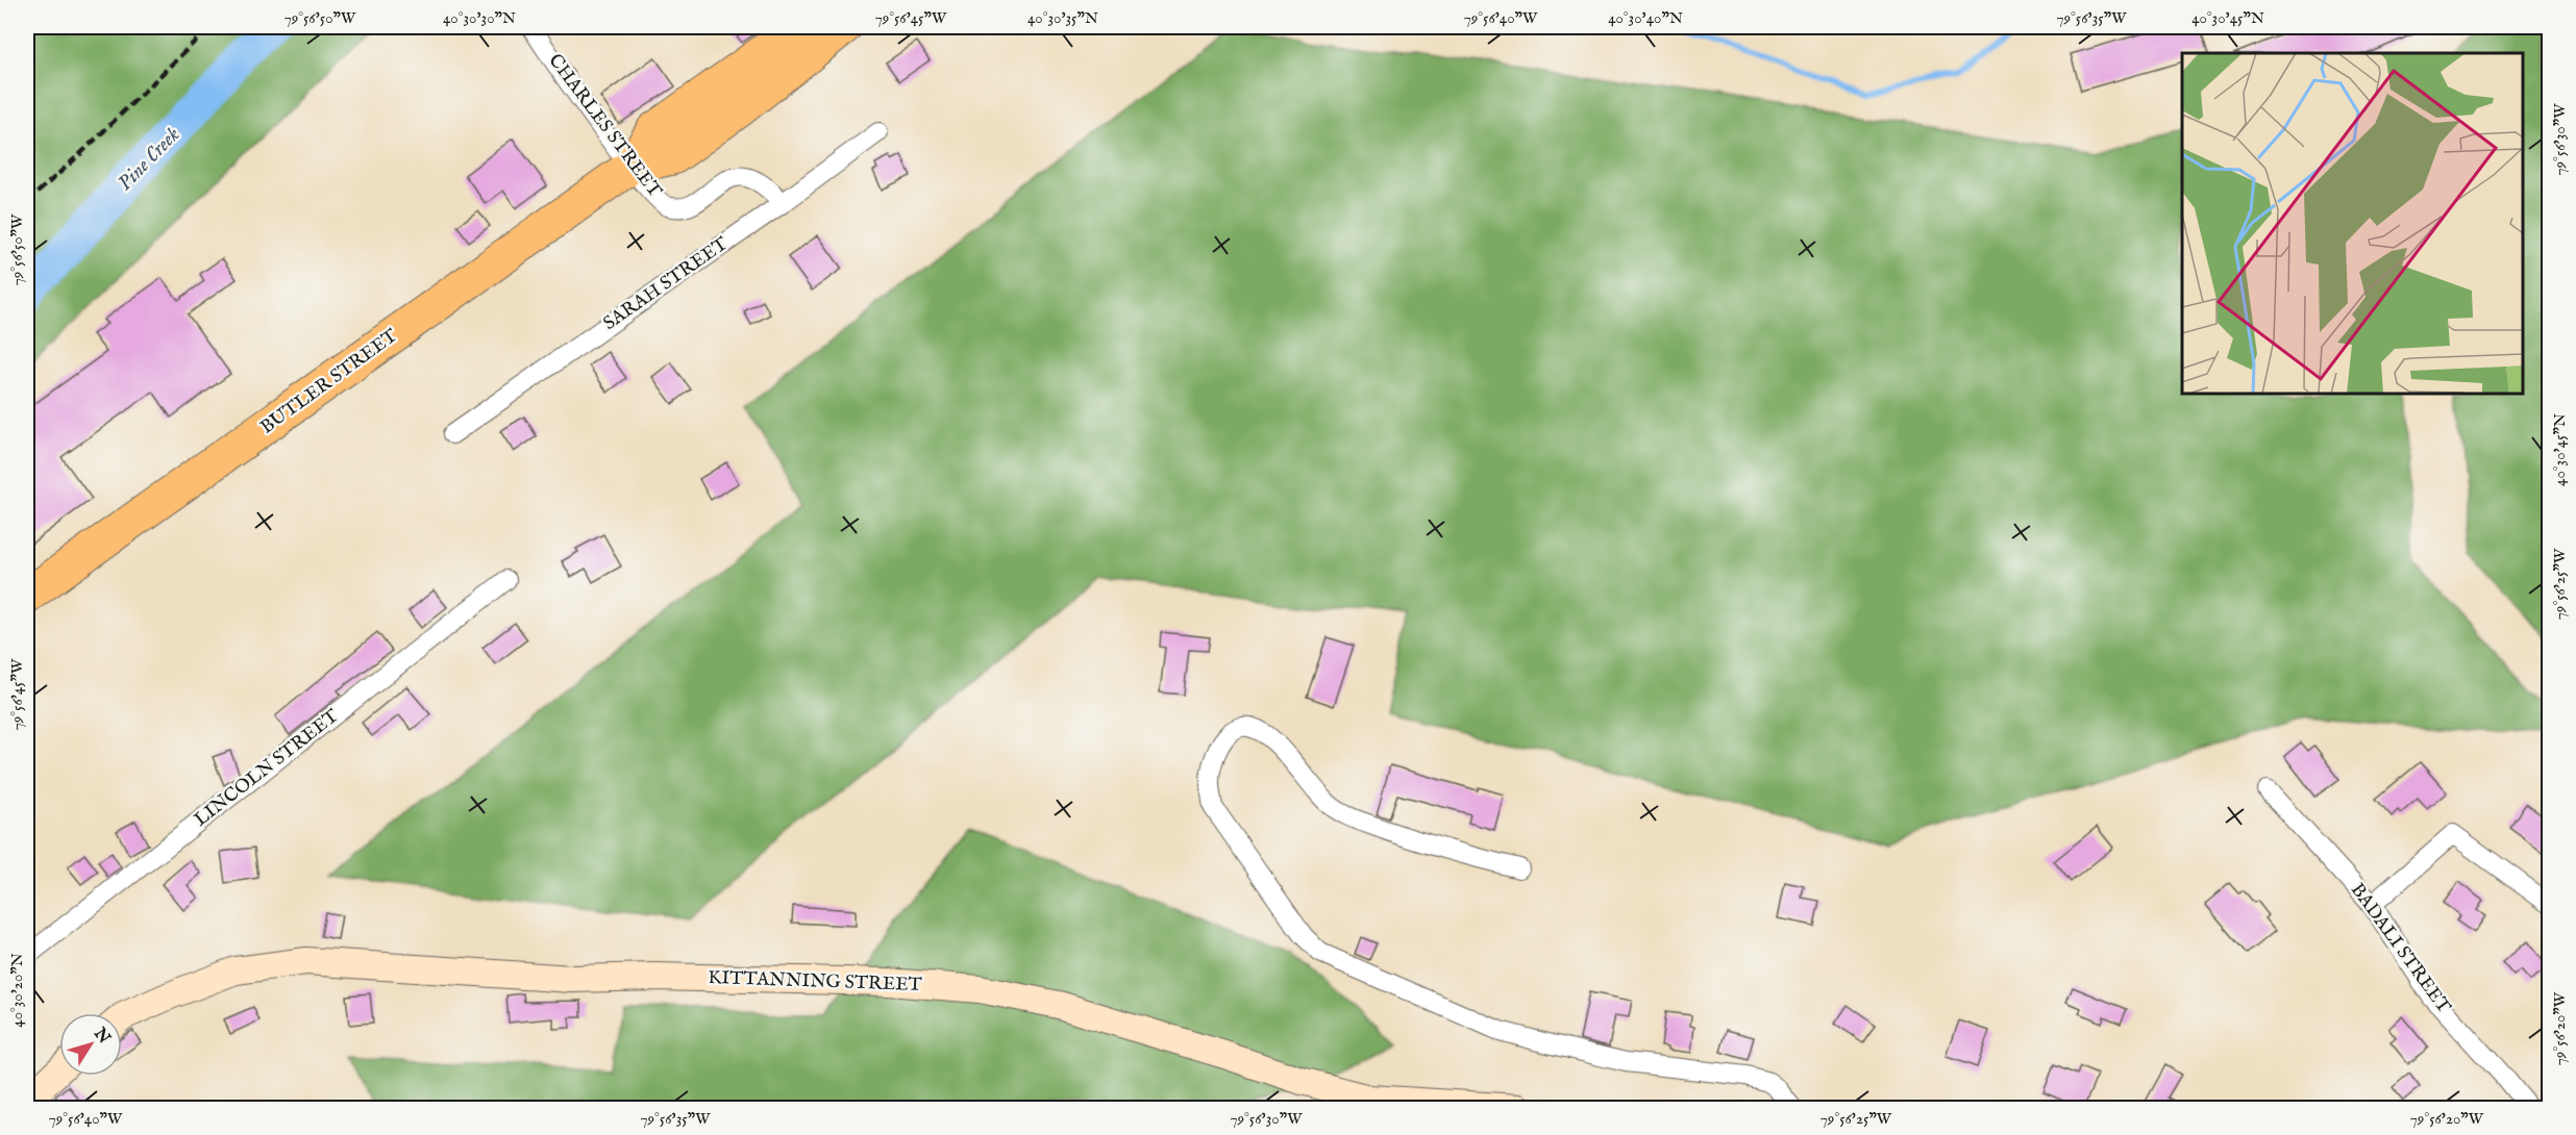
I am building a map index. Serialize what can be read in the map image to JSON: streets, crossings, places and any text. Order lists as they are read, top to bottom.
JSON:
{
  "streets": {
    "highway": ["BUTLER STREET"],
    "street": [
      "CHARLES STREET",
      "SARAH STREET",
      "LINCOLN STREET",
      "BADALI STREET",
      "KITTANNING STREET"
    ]
  },
  "crossings": [
    ["CHARLES STREET", "SARAH STREET"],
    ["CHARLES STREET", "BUTLER STREET"]
  ],
  "water": ["Pine Creek"],
  "north": "top right",
  "coordinates": [
    "79°56'50\"W",
    "40°30'30\"N",
    "79°56'45\"W",
    "40°30'35\"N",
    "79°56'40\"W",
    "40°30'40\"N",
    "79°56'35\"W",
    "40°30'45\"N",
    "79°56'30\"W",
    "79°56'25\"W",
    "40°30'20\"N",
    "79°56'20\"W"
  ]
}
